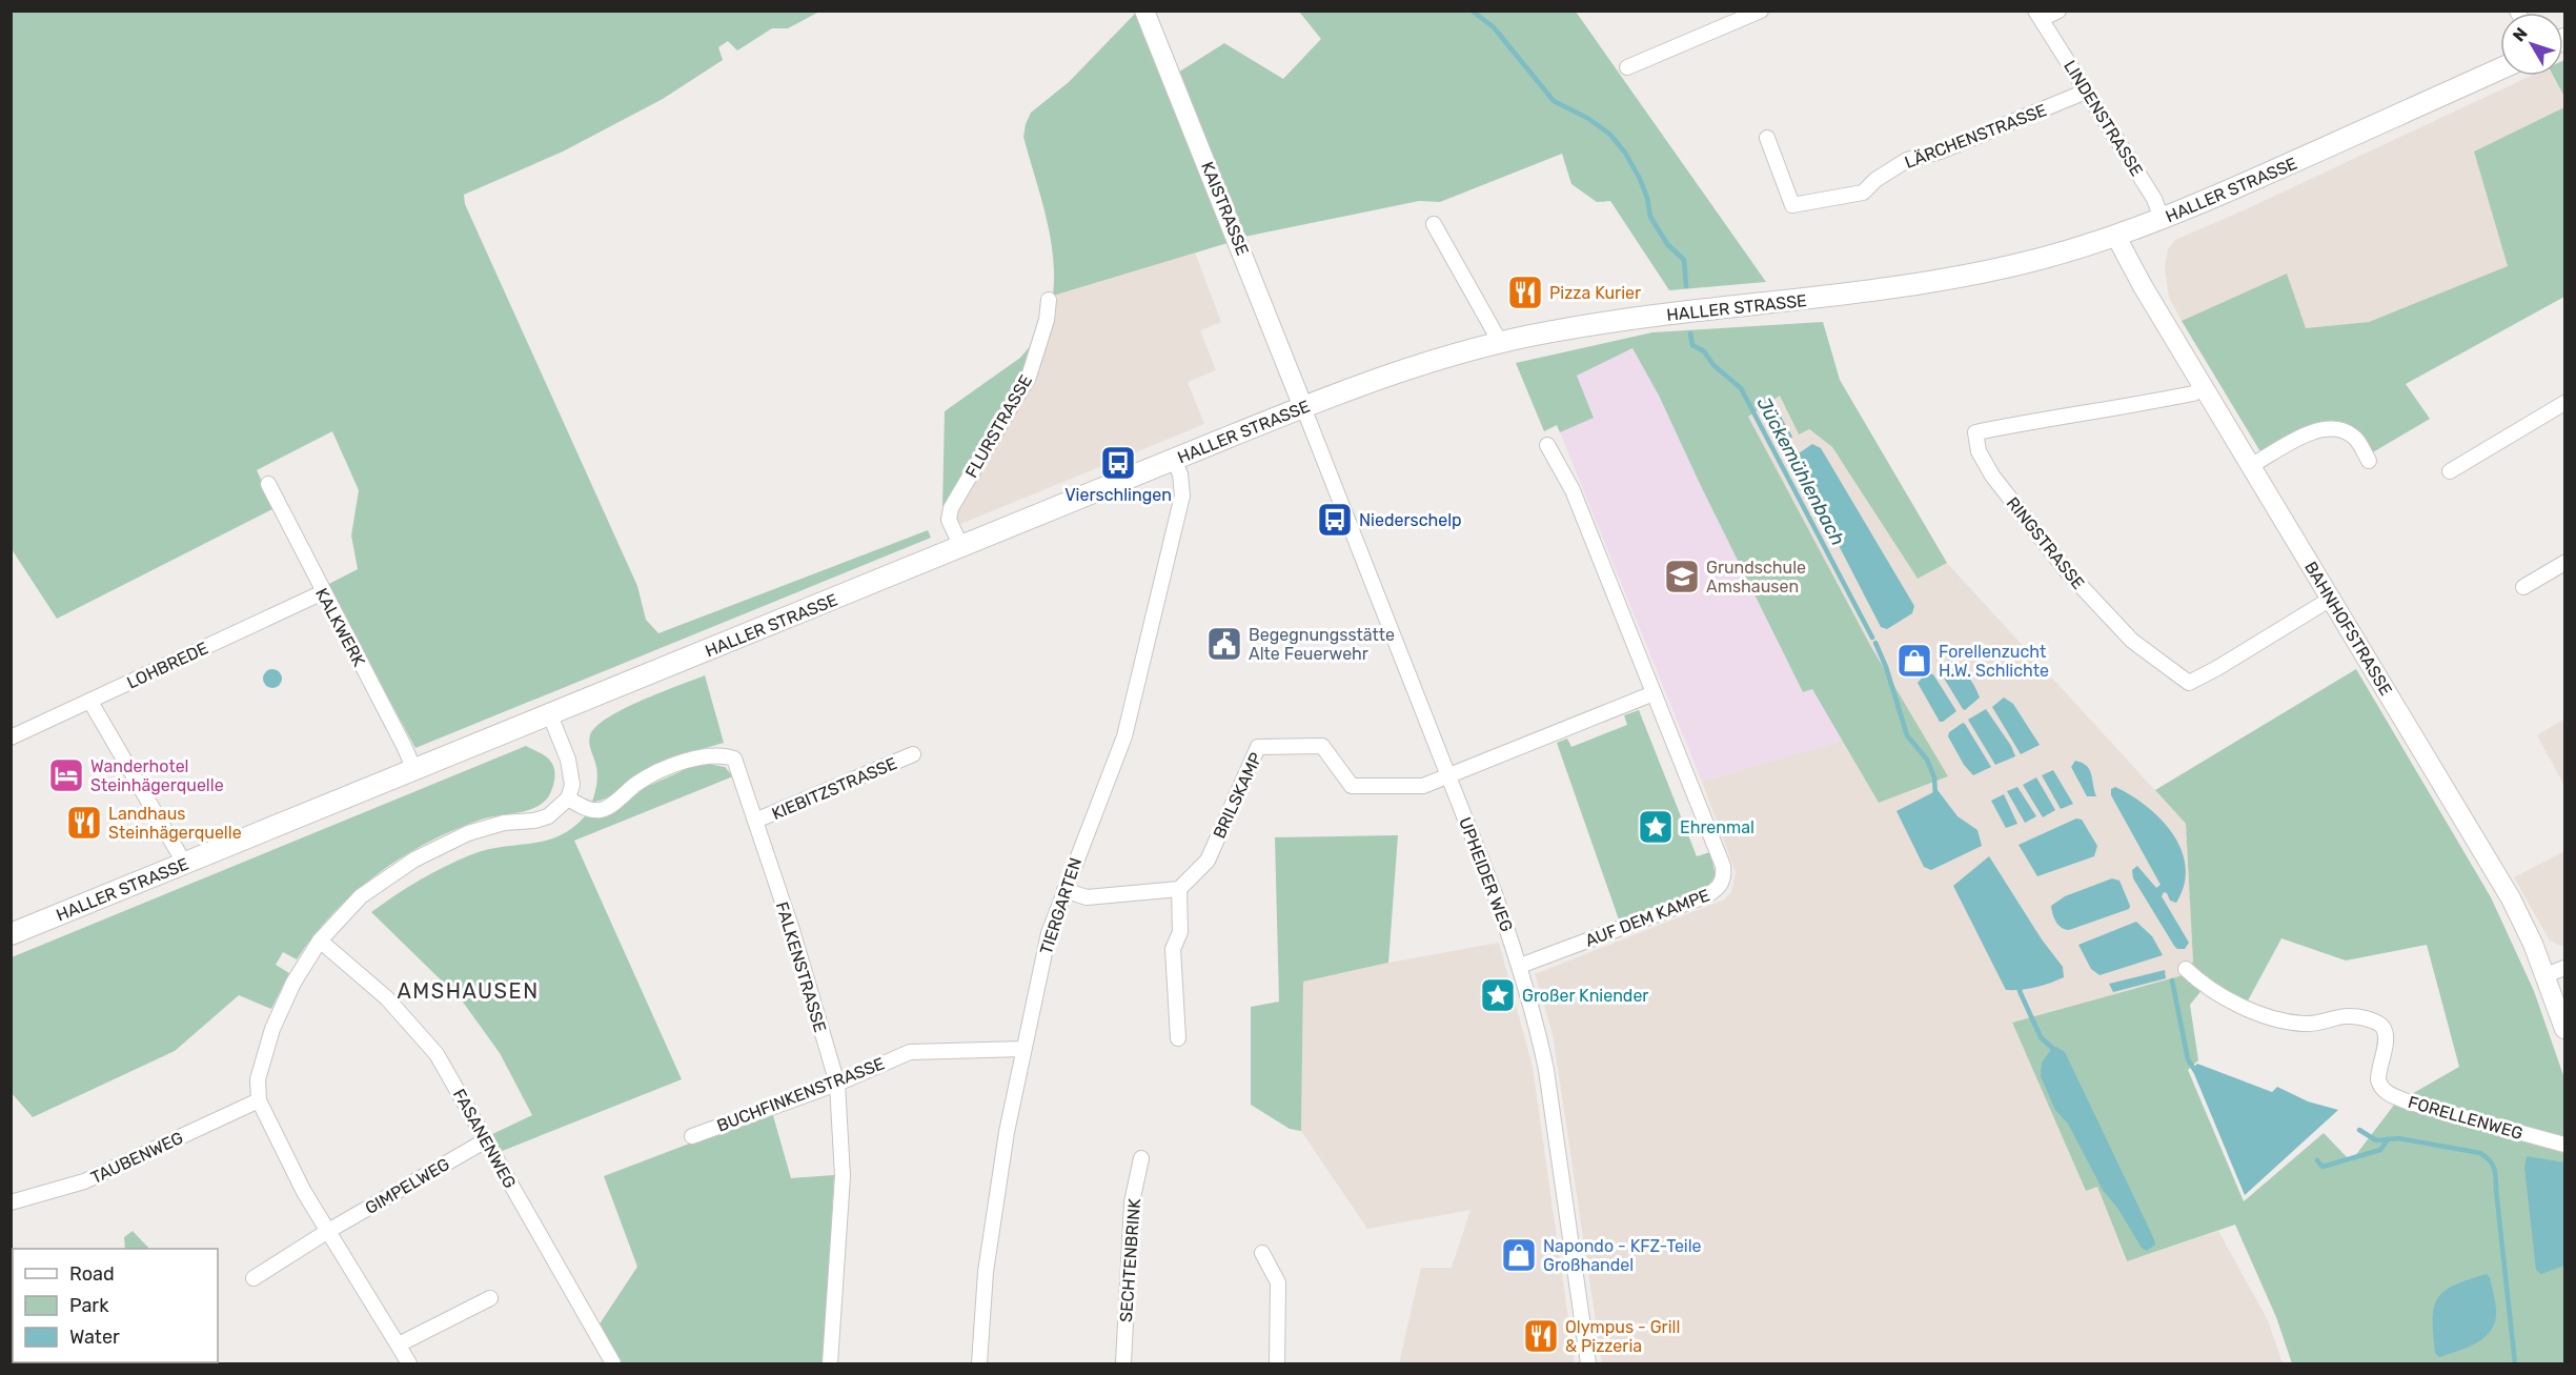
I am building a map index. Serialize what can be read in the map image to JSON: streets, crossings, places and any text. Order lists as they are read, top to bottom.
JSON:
{
  "streets": {
    "main road": ["HALLER STRASSE"],
    "street": [
      "LINDENSTRASSE",
      "LÄRCHENSTRASSE",
      "KAISTRASSE",
      "FLURSTRASSE",
      "RINGSTRASSE",
      "KALKWERK",
      "BAHNHOFSTRASSE",
      "LOHBREDE",
      "KIEBITZSTRASSE",
      "BRILSKAMP",
      "UPHEIDER WEG",
      "TIERGARTEN",
      "AUF DEM KAMPE",
      "FALKENSTRASSE",
      "BUCHFINKENSTRASSE",
      "FORELLENWEG",
      "FASANENWEG",
      "TAUBENWEG",
      "GIMPELWEG",
      "SECHTENBRINK"
    ]
  },
  "crossings": [
    ["LINDENSTRASSE", "LÄRCHENSTRASSE"],
    ["LINDENSTRASSE", "HALLER STRASSE"],
    ["HALLER STRASSE", "KAISTRASSE"],
    ["HALLER STRASSE", "FLURSTRASSE"],
    ["HALLER STRASSE", "KALKWERK"],
    ["HALLER STRASSE", "BAHNHOFSTRASSE"],
    ["HALLER STRASSE", "UPHEIDER WEG"],
    ["HALLER STRASSE", "TIERGARTEN"],
    ["KAISTRASSE", "UPHEIDER WEG"],
    ["RINGSTRASSE", "BAHNHOFSTRASSE"],
    ["KALKWERK", "LOHBREDE"],
    ["KIEBITZSTRASSE", "FALKENSTRASSE"],
    ["BRILSKAMP", "UPHEIDER WEG"],
    ["UPHEIDER WEG", "AUF DEM KAMPE"],
    ["TIERGARTEN", "BUCHFINKENSTRASSE"],
    ["FALKENSTRASSE", "BUCHFINKENSTRASSE"],
    ["FASANENWEG", "GIMPELWEG"]
  ],
  "districts": ["AMSHAUSEN"],
  "water": ["Jückemühlenbach"],
  "places": {
    "restaurant": ["Pizza Kurier", "Landhaus Steinhägerquelle", "Olympus - Grill & Pizzeria"],
    "bus stop": ["Vierschlingen", "Niederschelp"],
    "school or university": ["Grundschule Amshausen"],
    "public building": ["Begegnungsstätte Alte Feuerwehr"],
    "shop": ["Forellenzucht H.W. Schlichte", "Napondo - KFZ-Teile Großhandel"],
    "hotel": ["Wanderhotel Steinhägerquelle"],
    "place": ["Ehrenmal", "Großer Kniender"]
  },
  "legend": ["Road", "Park", "Water"],
  "north": "top left"
}
